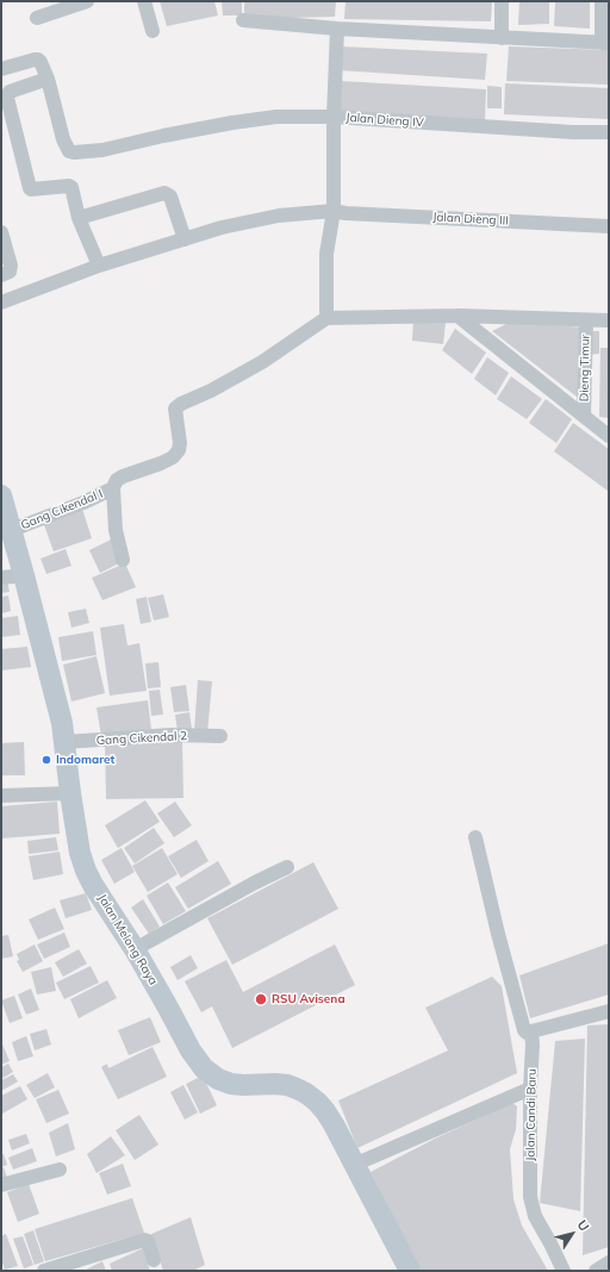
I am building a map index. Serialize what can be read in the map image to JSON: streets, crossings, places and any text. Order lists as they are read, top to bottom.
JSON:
{
  "streets": {
    "main road": ["Jalan Melong Raya"],
    "street": [
      "Jalan Dieng IV",
      "Jalan Dieng III",
      "Dieng Timur",
      "Gang Cikendal I",
      "Gang Cikendal 2",
      "Jalan Candi Baru"
    ]
  },
  "crossings": [
    ["Gang Cikendal I", "Jalan Melong Raya"],
    ["Gang Cikendal 2", "Jalan Melong Raya"]
  ],
  "places": ["Indomaret", "RSU Avisena"],
  "north": "top right"
}
